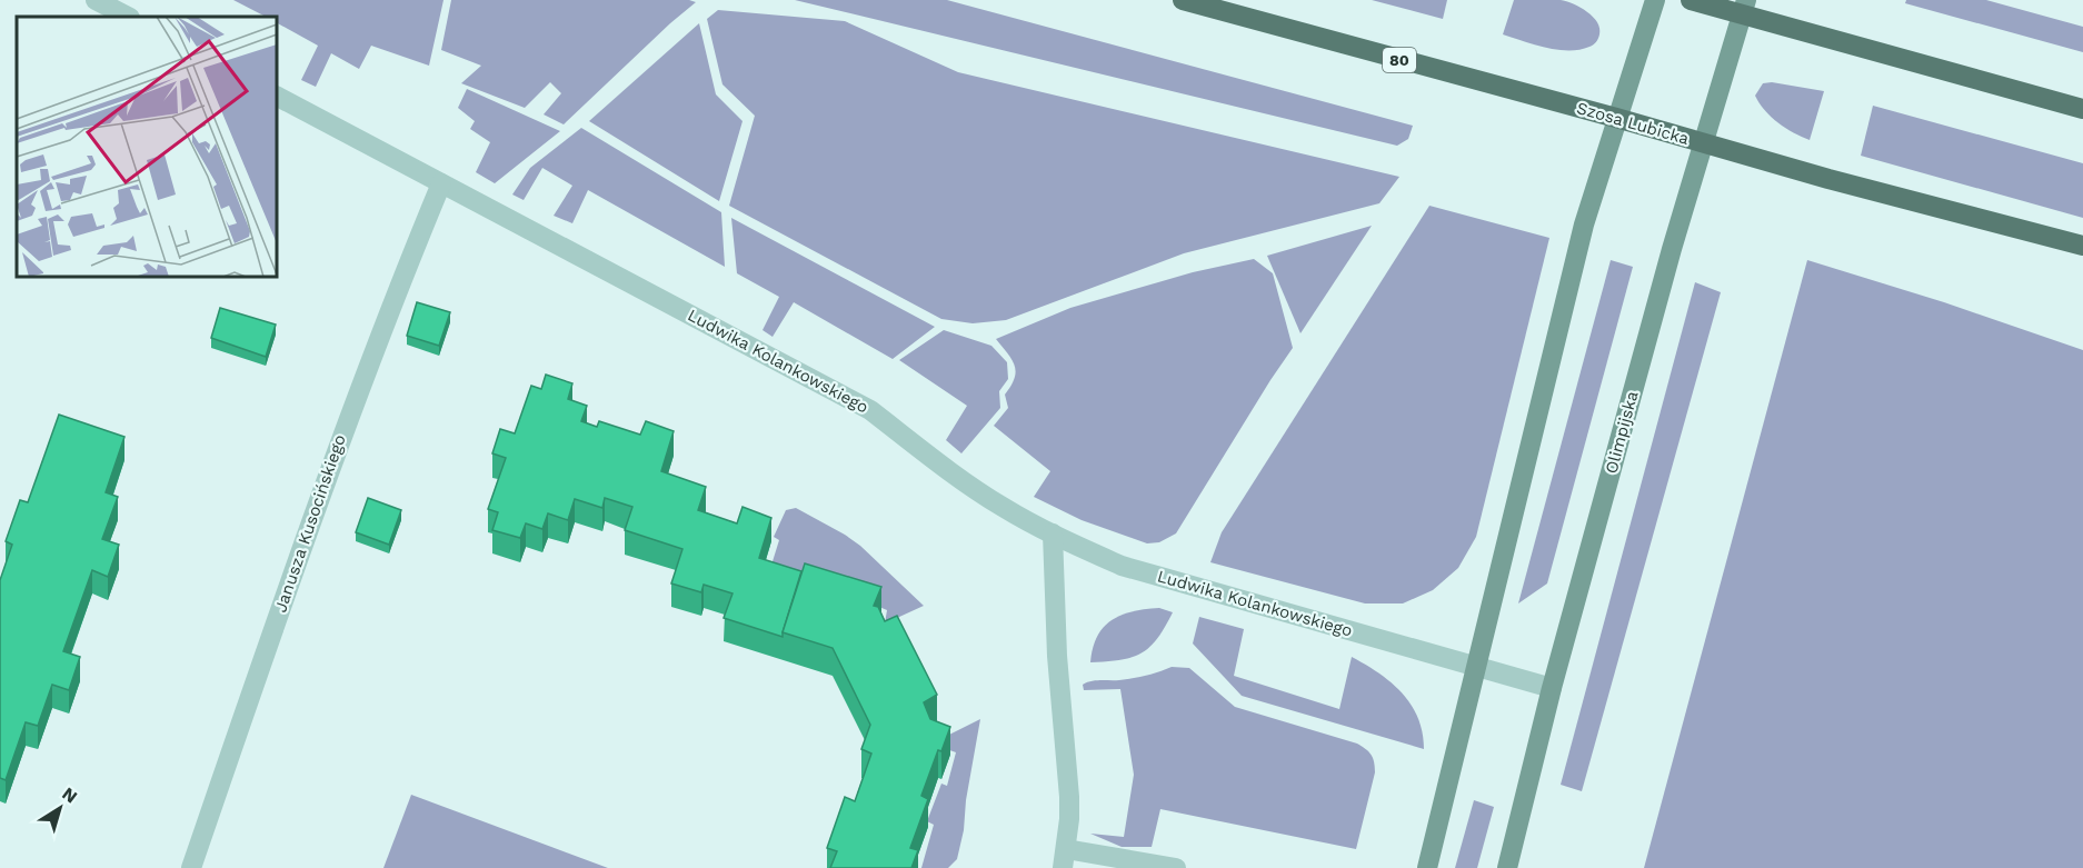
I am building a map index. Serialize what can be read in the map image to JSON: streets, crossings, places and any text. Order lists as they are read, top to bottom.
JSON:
{
  "streets": {
    "main road": ["80", "Szosa Lubicka"],
    "street": ["Ludwika Kolankowskiego", "Olimpijska", "Janusza Kusocińskiego"]
  },
  "crossings": [
    ["Szosa Lubicka", "Olimpijska"],
    ["Ludwika Kolankowskiego", "Olimpijska"],
    ["Ludwika Kolankowskiego", "Janusza Kusocińskiego"]
  ],
  "north": "top right"
}
